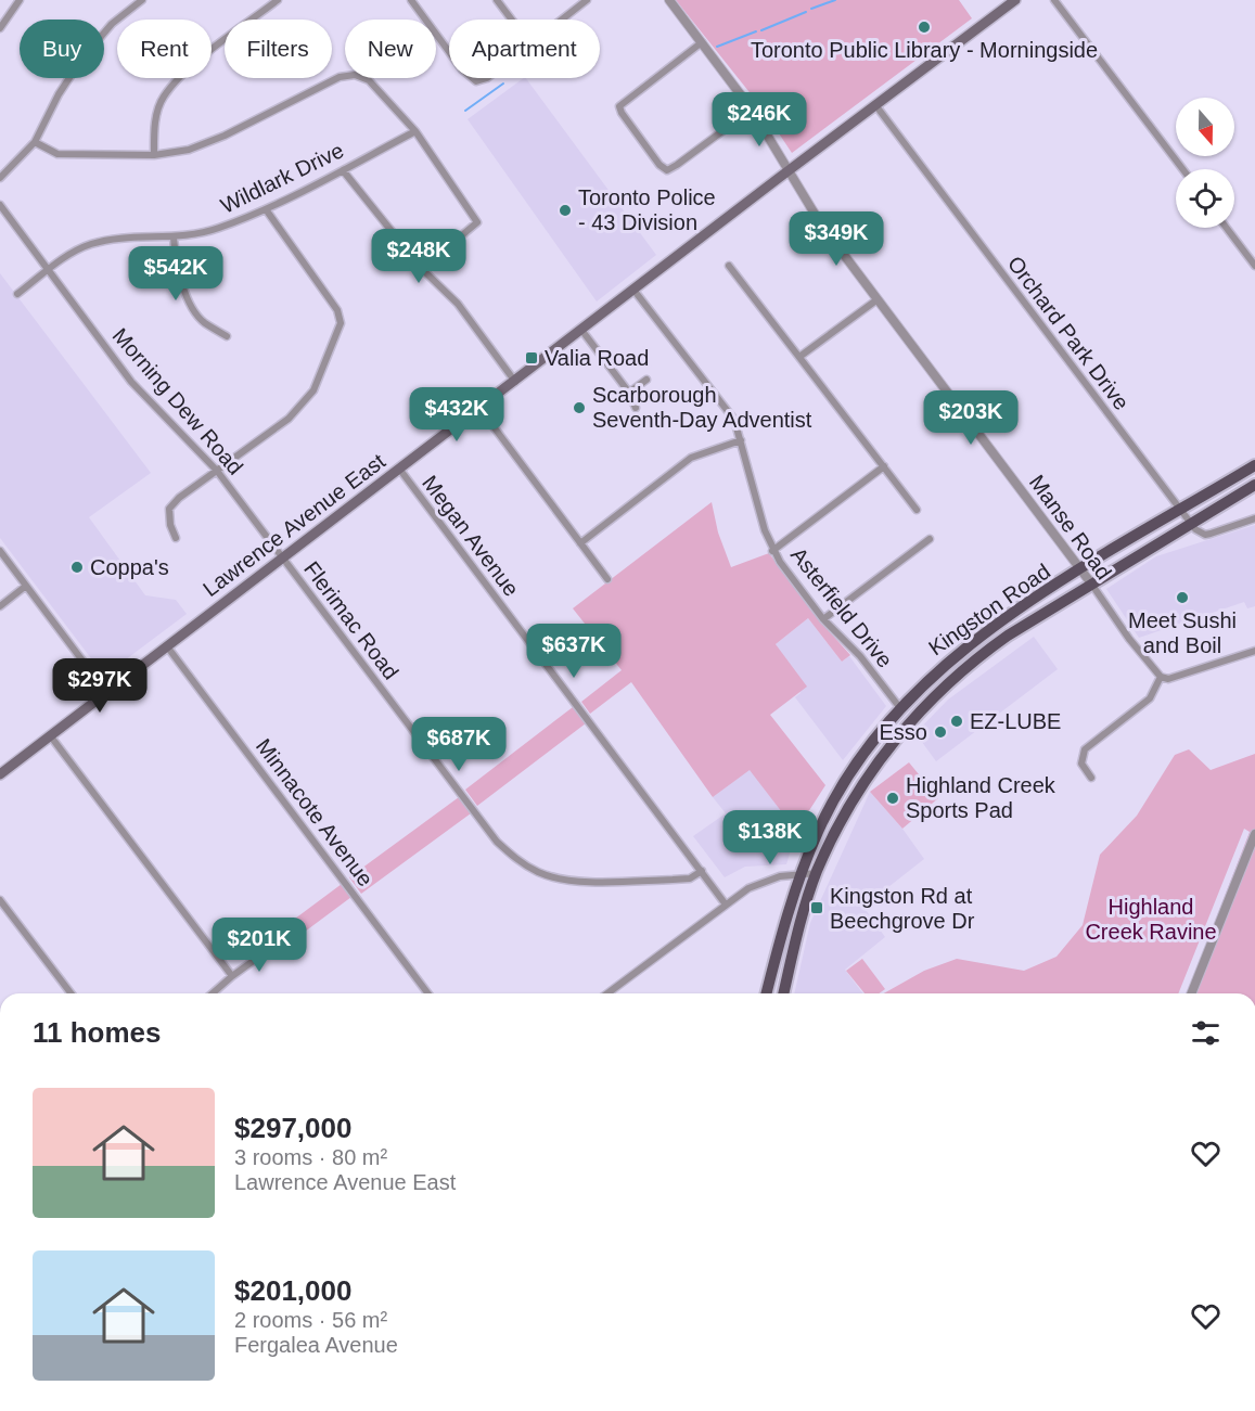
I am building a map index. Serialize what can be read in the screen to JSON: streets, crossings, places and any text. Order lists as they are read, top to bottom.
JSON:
{
  "streets": {
    "main road": ["Lawrence Avenue East", "Kingston Road"],
    "street": [
      "Wildlark Drive",
      "Orchard Park Drive",
      "Morning Dew Road",
      "Manse Road",
      "Megan Avenue",
      "Asterfield Drive",
      "Flerimac Road",
      "Minnacote Avenue"
    ]
  },
  "crossings": [
    ["Wildlark Drive", "Morning Dew Road"],
    ["Orchard Park Drive", "Lawrence Avenue East"],
    ["Orchard Park Drive", "Kingston Road"],
    ["Morning Dew Road", "Lawrence Avenue East"],
    ["Morning Dew Road", "Flerimac Road"],
    ["Lawrence Avenue East", "Manse Road"],
    ["Lawrence Avenue East", "Megan Avenue"],
    ["Lawrence Avenue East", "Asterfield Drive"],
    ["Lawrence Avenue East", "Flerimac Road"],
    ["Lawrence Avenue East", "Minnacote Avenue"],
    ["Manse Road", "Kingston Road"],
    ["Megan Avenue", "Flerimac Road"],
    ["Asterfield Drive", "Kingston Road"]
  ],
  "parks": ["Highland Creek Ravine"],
  "places": {
    "other": [
      "Toronto Public Library - Morningside",
      "Toronto Police - 43 Division",
      "Scarborough Seventh-Day Adventist",
      "Coppa's",
      "Meet Sushi and Boil",
      "EZ-LUBE",
      "Esso",
      "Highland Creek Sports Pad"
    ],
    "transit": ["Valia Road", "Kingston Rd at Beechgrove Dr"]
  },
  "north": "bottom",
  "page": {
    "chip": [
      "Buy",
      "Rent",
      "Filters",
      "New",
      "Apartment"
    ],
    "price": [
      "$246K",
      "$349K",
      "$248K",
      "$542K",
      "$432K",
      "$203K",
      "$637K",
      "$297K",
      "$687K",
      "$138K",
      "$201K"
    ],
    "heading": "11 homes",
    "list": [
      {
        "name": "$297,000",
        "note": "3 rooms · 80 m² · Lawrence Avenue East"
      },
      {
        "name": "$201,000",
        "note": "2 rooms · 56 m² · Fergalea Avenue"
      }
    ]
  }
}
